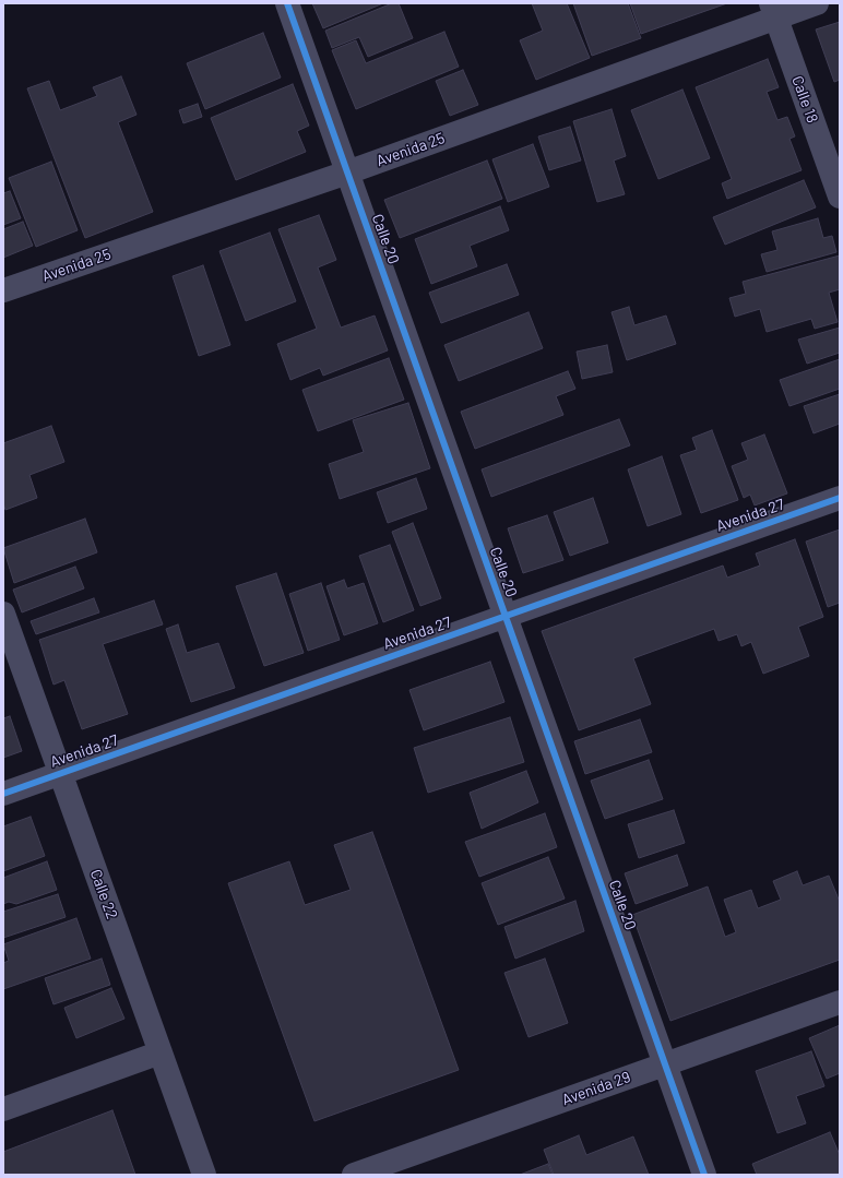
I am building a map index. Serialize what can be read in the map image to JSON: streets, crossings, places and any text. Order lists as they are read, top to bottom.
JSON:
{
  "streets": {
    "street": [
      "Calle 18",
      "Avenida 25",
      "Calle 20",
      "Avenida 27",
      "Calle 22",
      "Avenida 29"
    ]
  },
  "crossings": [
    ["Calle 18", "Avenida 25"],
    ["Avenida 25", "Calle 20"],
    ["Calle 20", "Avenida 27"],
    ["Calle 20", "Avenida 29"],
    ["Avenida 27", "Calle 22"]
  ]
}
